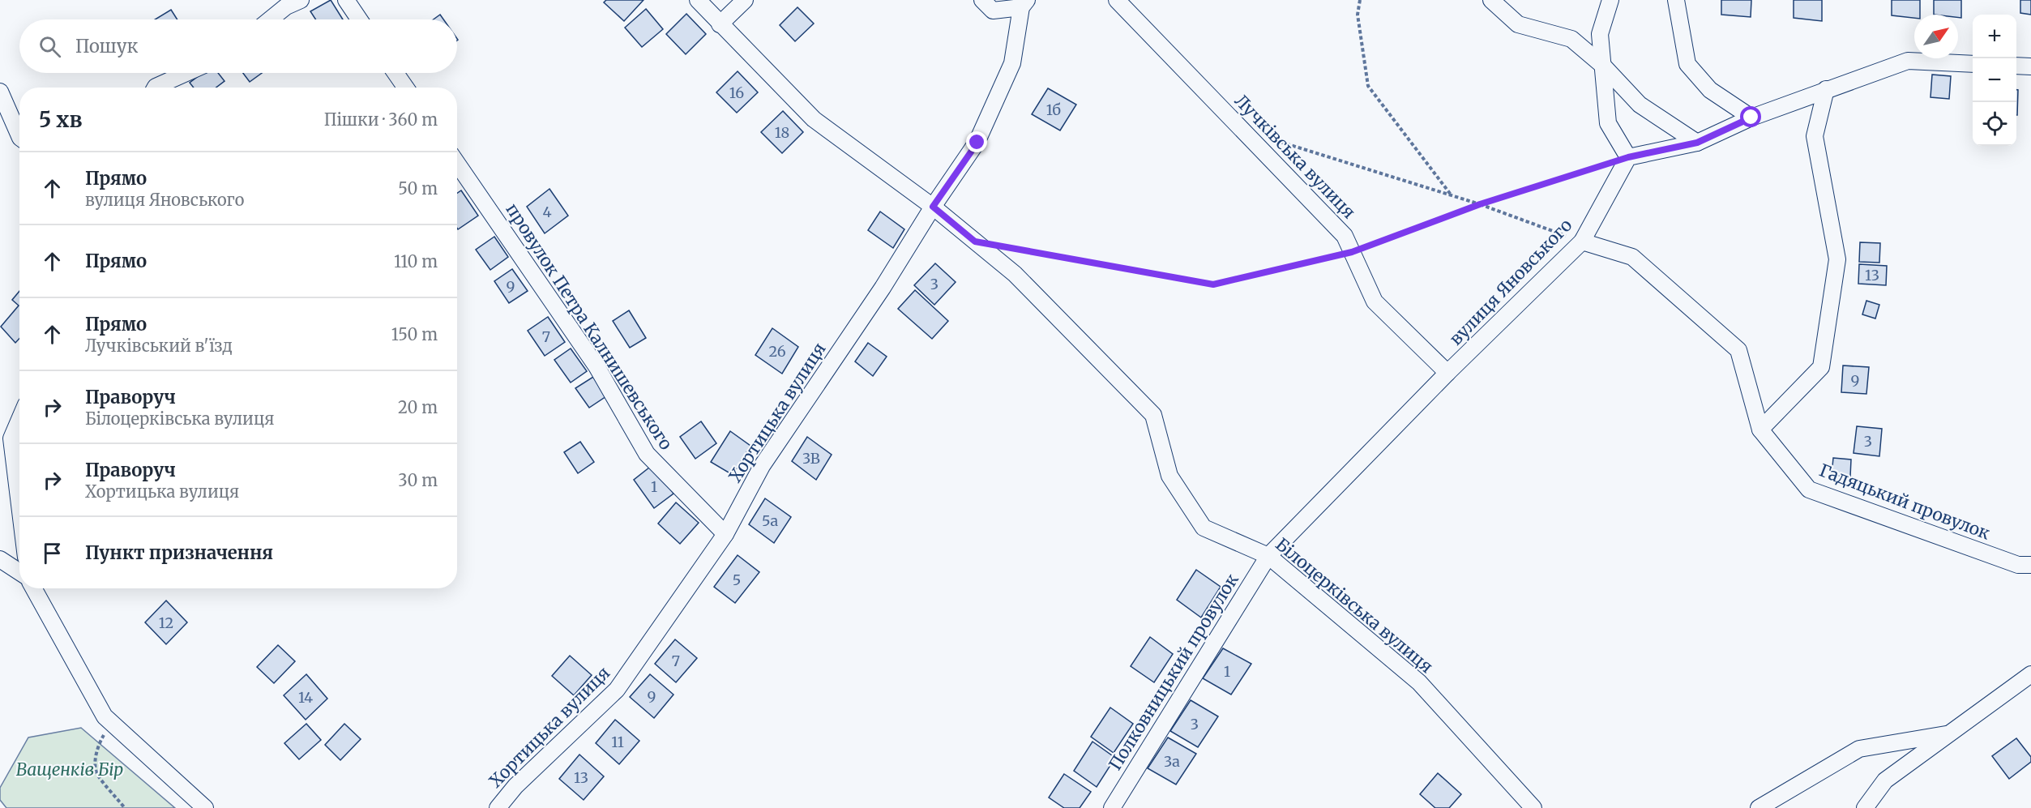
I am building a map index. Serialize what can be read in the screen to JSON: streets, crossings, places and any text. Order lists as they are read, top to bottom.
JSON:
{
  "streets": {
    "street": [
      "Лучківська вулиця",
      "вулиця Яновського",
      "провулок Петра Калнишевського",
      "Хортицька вулиця",
      "Гадяцький провулок",
      "Білоцерківська вулиця",
      "Полковницький провулок"
    ]
  },
  "crossings": [
    ["Лучківська вулиця", "вулиця Яновського"],
    ["вулиця Яновського", "Гадяцький провулок"],
    ["вулиця Яновського", "Білоцерківська вулиця"],
    ["вулиця Яновського", "Полковницький провулок"],
    ["провулок Петра Калнишевського", "Хортицька вулиця"],
    ["Хортицька вулиця", "Білоцерківська вулиця"],
    ["Білоцерківська вулиця", "Полковницький провулок"]
  ],
  "parks": ["Ващенків Бір"],
  "house_numbers": [
    "16",
    "1б",
    "18",
    "4",
    "13",
    "3",
    "9",
    "7",
    "26",
    "9",
    "3",
    "3В",
    "1",
    "5а",
    "5",
    "12",
    "7",
    "1",
    "9",
    "14",
    "3",
    "11",
    "3а",
    "13"
  ],
  "north": "top right",
  "page": {
    "map_buttons": ["+", "−"],
    "search": "Пошук",
    "heading": ["5 хв", "Пішки · 360 m"],
    "list": [
      ["Прямо", "вулиця Яновського", "50 m"],
      ["Прямо", "110 m"],
      ["Прямо", "Лучківський в'їзд", "150 m"],
      ["Праворуч", "Білоцерківська вулиця", "20 m"],
      ["Праворуч", "Хортицька вулиця", "30 m"],
      "Пункт призначення"
    ]
  }
}
